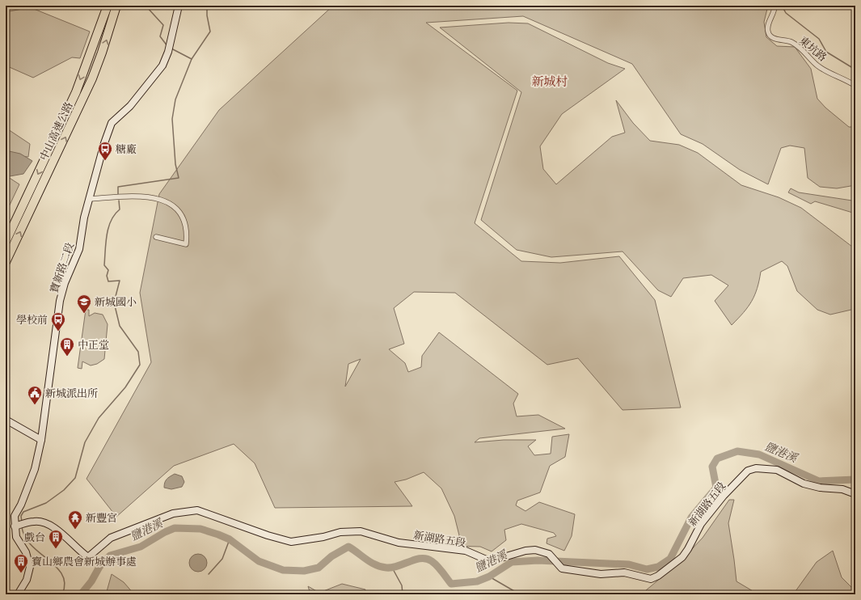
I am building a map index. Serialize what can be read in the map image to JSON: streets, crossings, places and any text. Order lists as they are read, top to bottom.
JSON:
{
  "streets": {
    "highway": ["中山高速公路"],
    "street": ["東坑路", "寶新路二段", "新湖路五段"]
  },
  "crossings": [
    ["寶新路二段", "新湖路五段"]
  ],
  "districts": ["新城村"],
  "water": ["鹽港溪"],
  "places": {
    "bus stop": ["糖廠", "學校前"],
    "school or university": ["新城國小"],
    "building": ["中正堂", "戲台", "寶山鄉農會新城辦事處"],
    "public building": ["新城派出所"],
    "temple": ["新豐宮"]
  }
}
